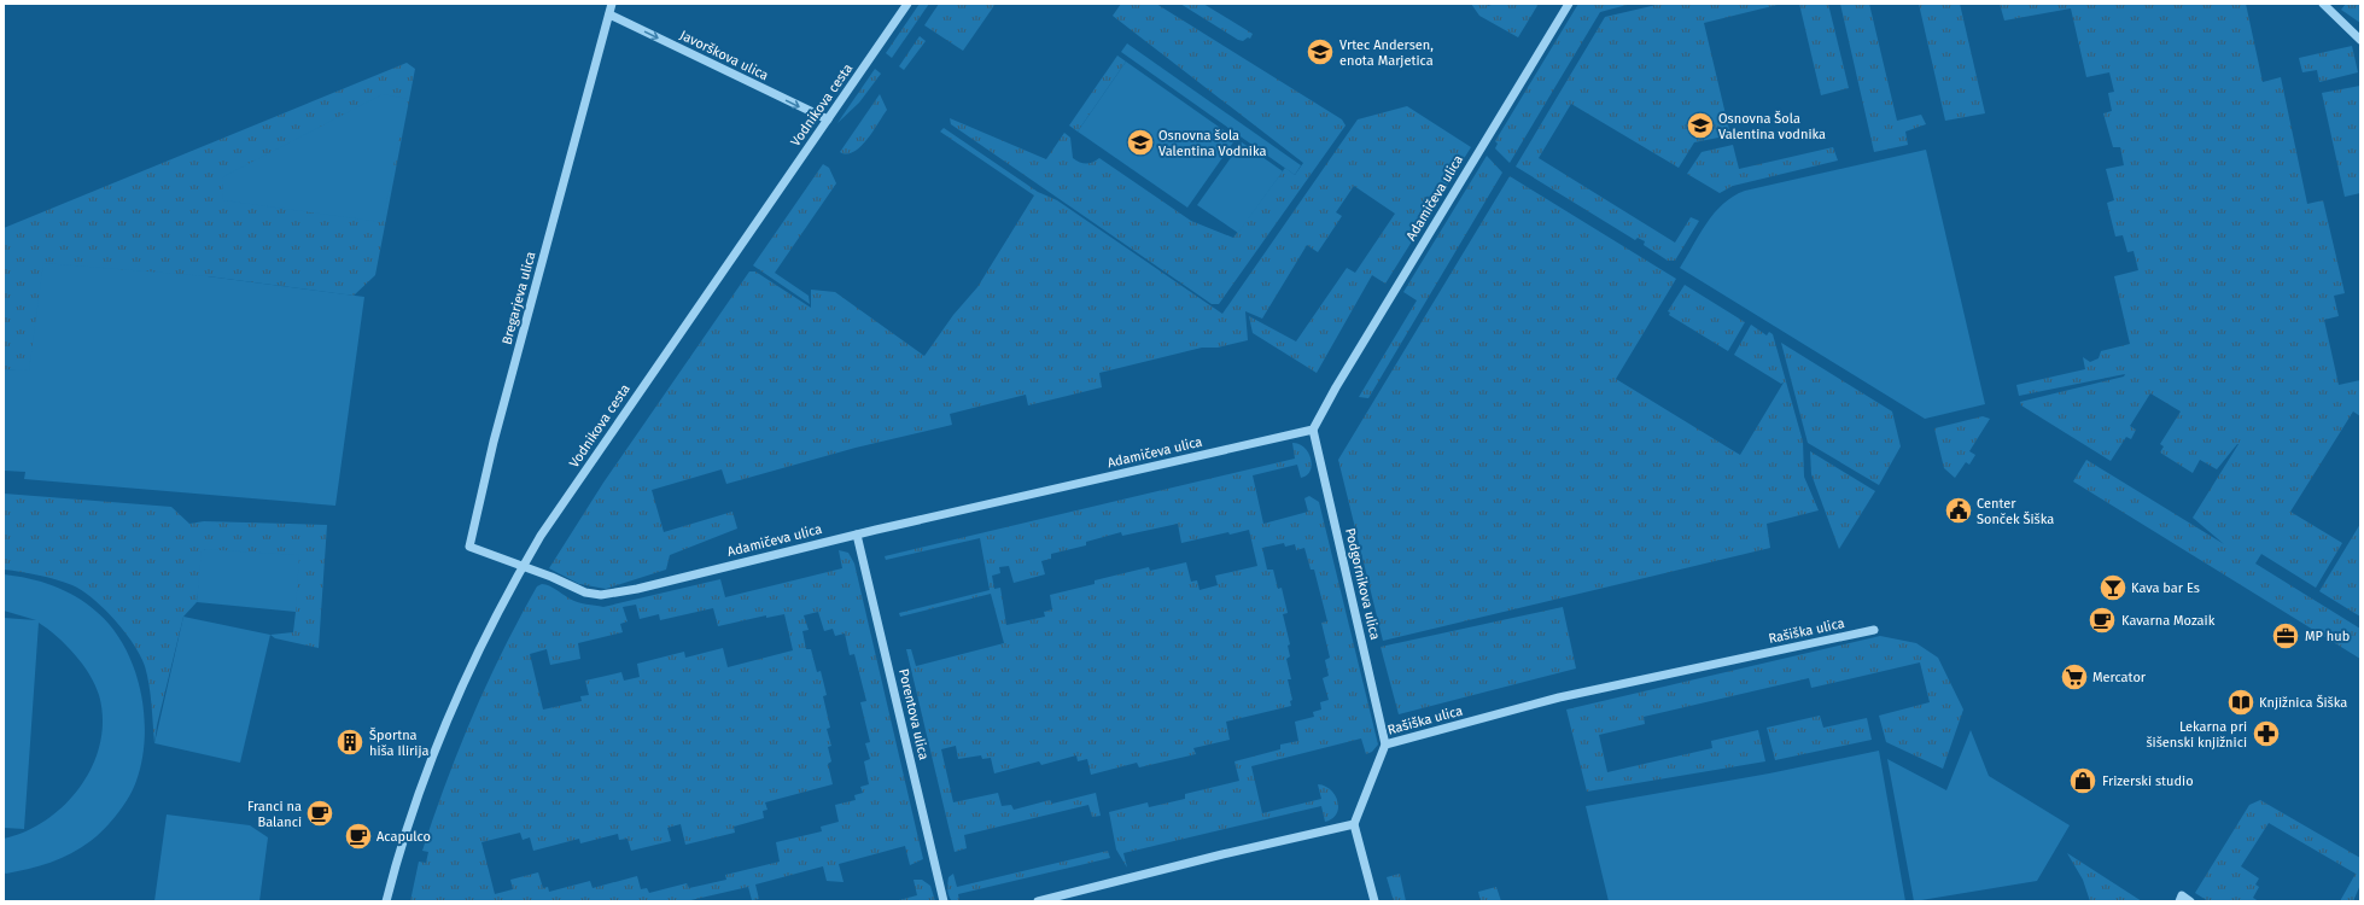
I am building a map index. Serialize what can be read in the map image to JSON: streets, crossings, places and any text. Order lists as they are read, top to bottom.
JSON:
{
  "streets": {
    "street": [
      "Javorškova ulica",
      "Vodnikova cesta",
      "Adamičeva ulica",
      "Bregarjeva ulica",
      "Podgornikova ulica",
      "Rašiška ulica",
      "Porentova ulica"
    ]
  },
  "crossings": [
    ["Javorškova ulica", "Vodnikova cesta"],
    ["Javorškova ulica", "Bregarjeva ulica"],
    ["Vodnikova cesta", "Adamičeva ulica"],
    ["Vodnikova cesta", "Bregarjeva ulica"],
    ["Adamičeva ulica", "Bregarjeva ulica"],
    ["Adamičeva ulica", "Podgornikova ulica"],
    ["Adamičeva ulica", "Porentova ulica"],
    ["Podgornikova ulica", "Rašiška ulica"]
  ],
  "one_way": ["Javorškova ulica"],
  "places": {
    "school or university": ["Vrtec Andersen, enota Marjetica", "Osnovna Šola Valentina vodnika", "Osnovna šola Valentina Vodnika"],
    "public building": ["Center Sonček Šiška"],
    "bar": ["Kava bar Es"],
    "cafe": ["Kavarna Mozaik", "Franci na Balanci", "Acapulco"],
    "office": ["MP hub"],
    "supermarket": ["Mercator"],
    "library": ["Knjižnica Šiška"],
    "pharmacy": ["Lekarna pri šišenski knjižnici"],
    "building": ["Športna hiša Ilirija"],
    "shop": ["Frizerski studio"]
  }
}
